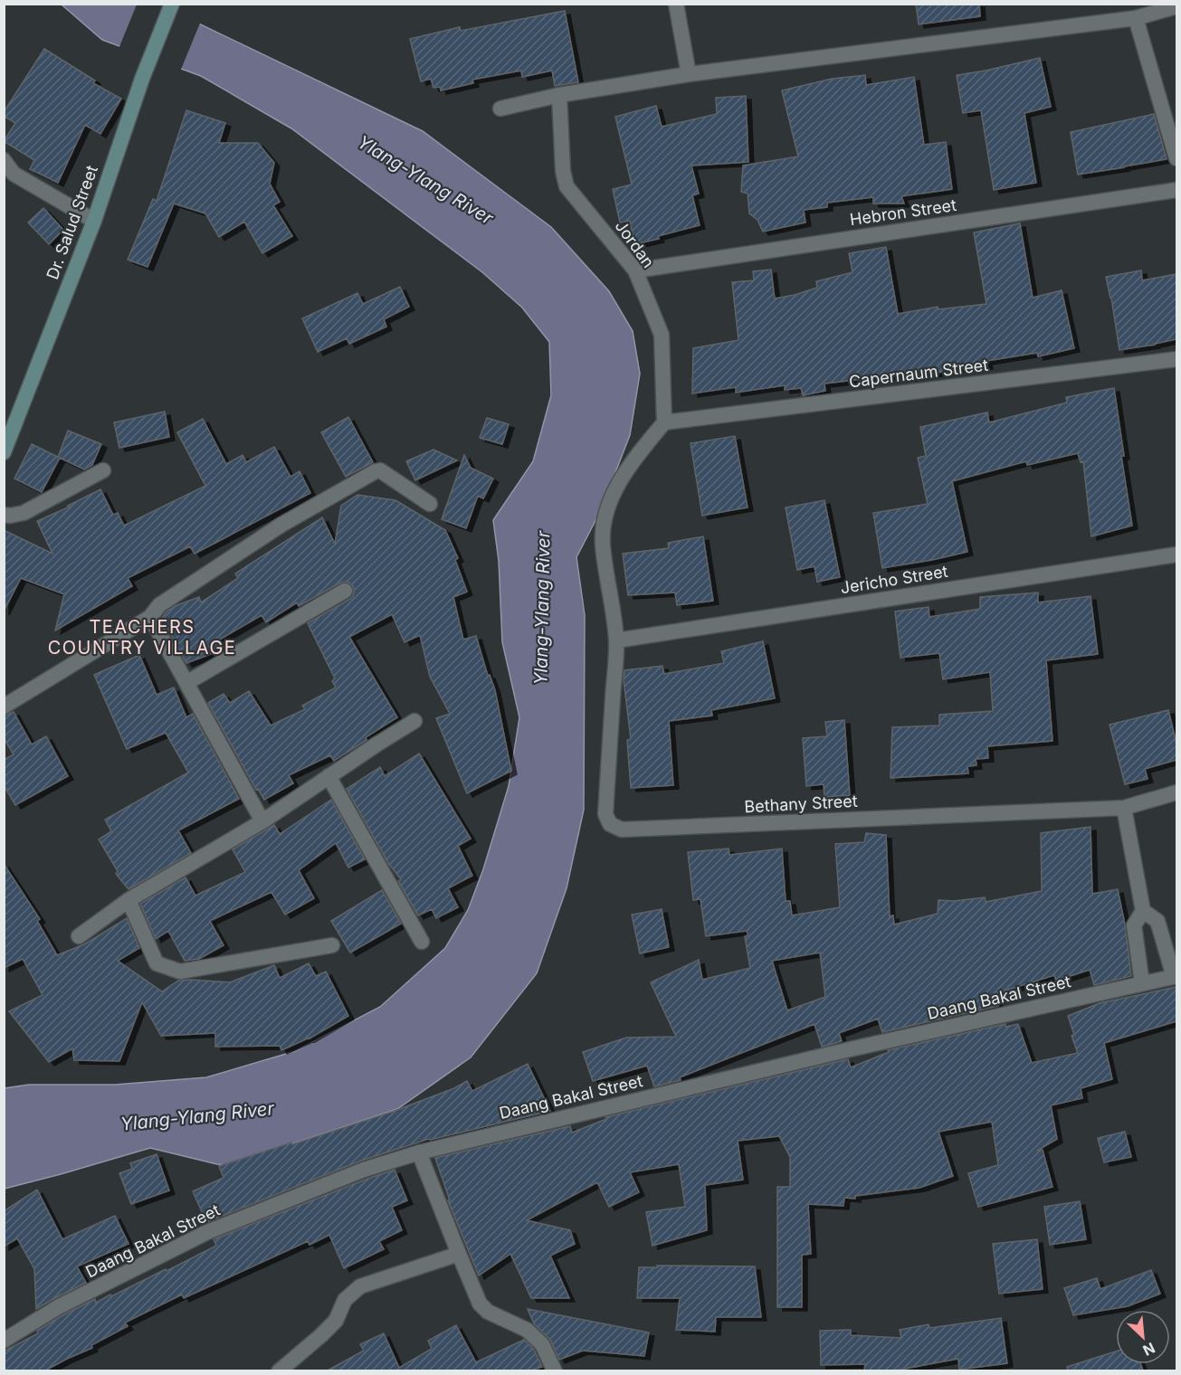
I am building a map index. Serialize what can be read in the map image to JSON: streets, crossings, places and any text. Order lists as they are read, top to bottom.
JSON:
{
  "streets": {
    "main road": ["Dr. Salud Street"],
    "street": [
      "Hebron Street",
      "Jordan",
      "Capernaum Street",
      "Jericho Street",
      "Bethany Street",
      "Daang Bakal Street"
    ]
  },
  "crossings": [
    ["Hebron Street", "Jordan"],
    ["Jordan", "Capernaum Street"],
    ["Jordan", "Bethany Street"],
    ["Capernaum Street", "Bethany Street"],
    ["Jericho Street", "Bethany Street"]
  ],
  "districts": ["TEACHERS COUNTRY VILLAGE"],
  "water": ["Ylang-Ylang River"],
  "north": "bottom right"
}
